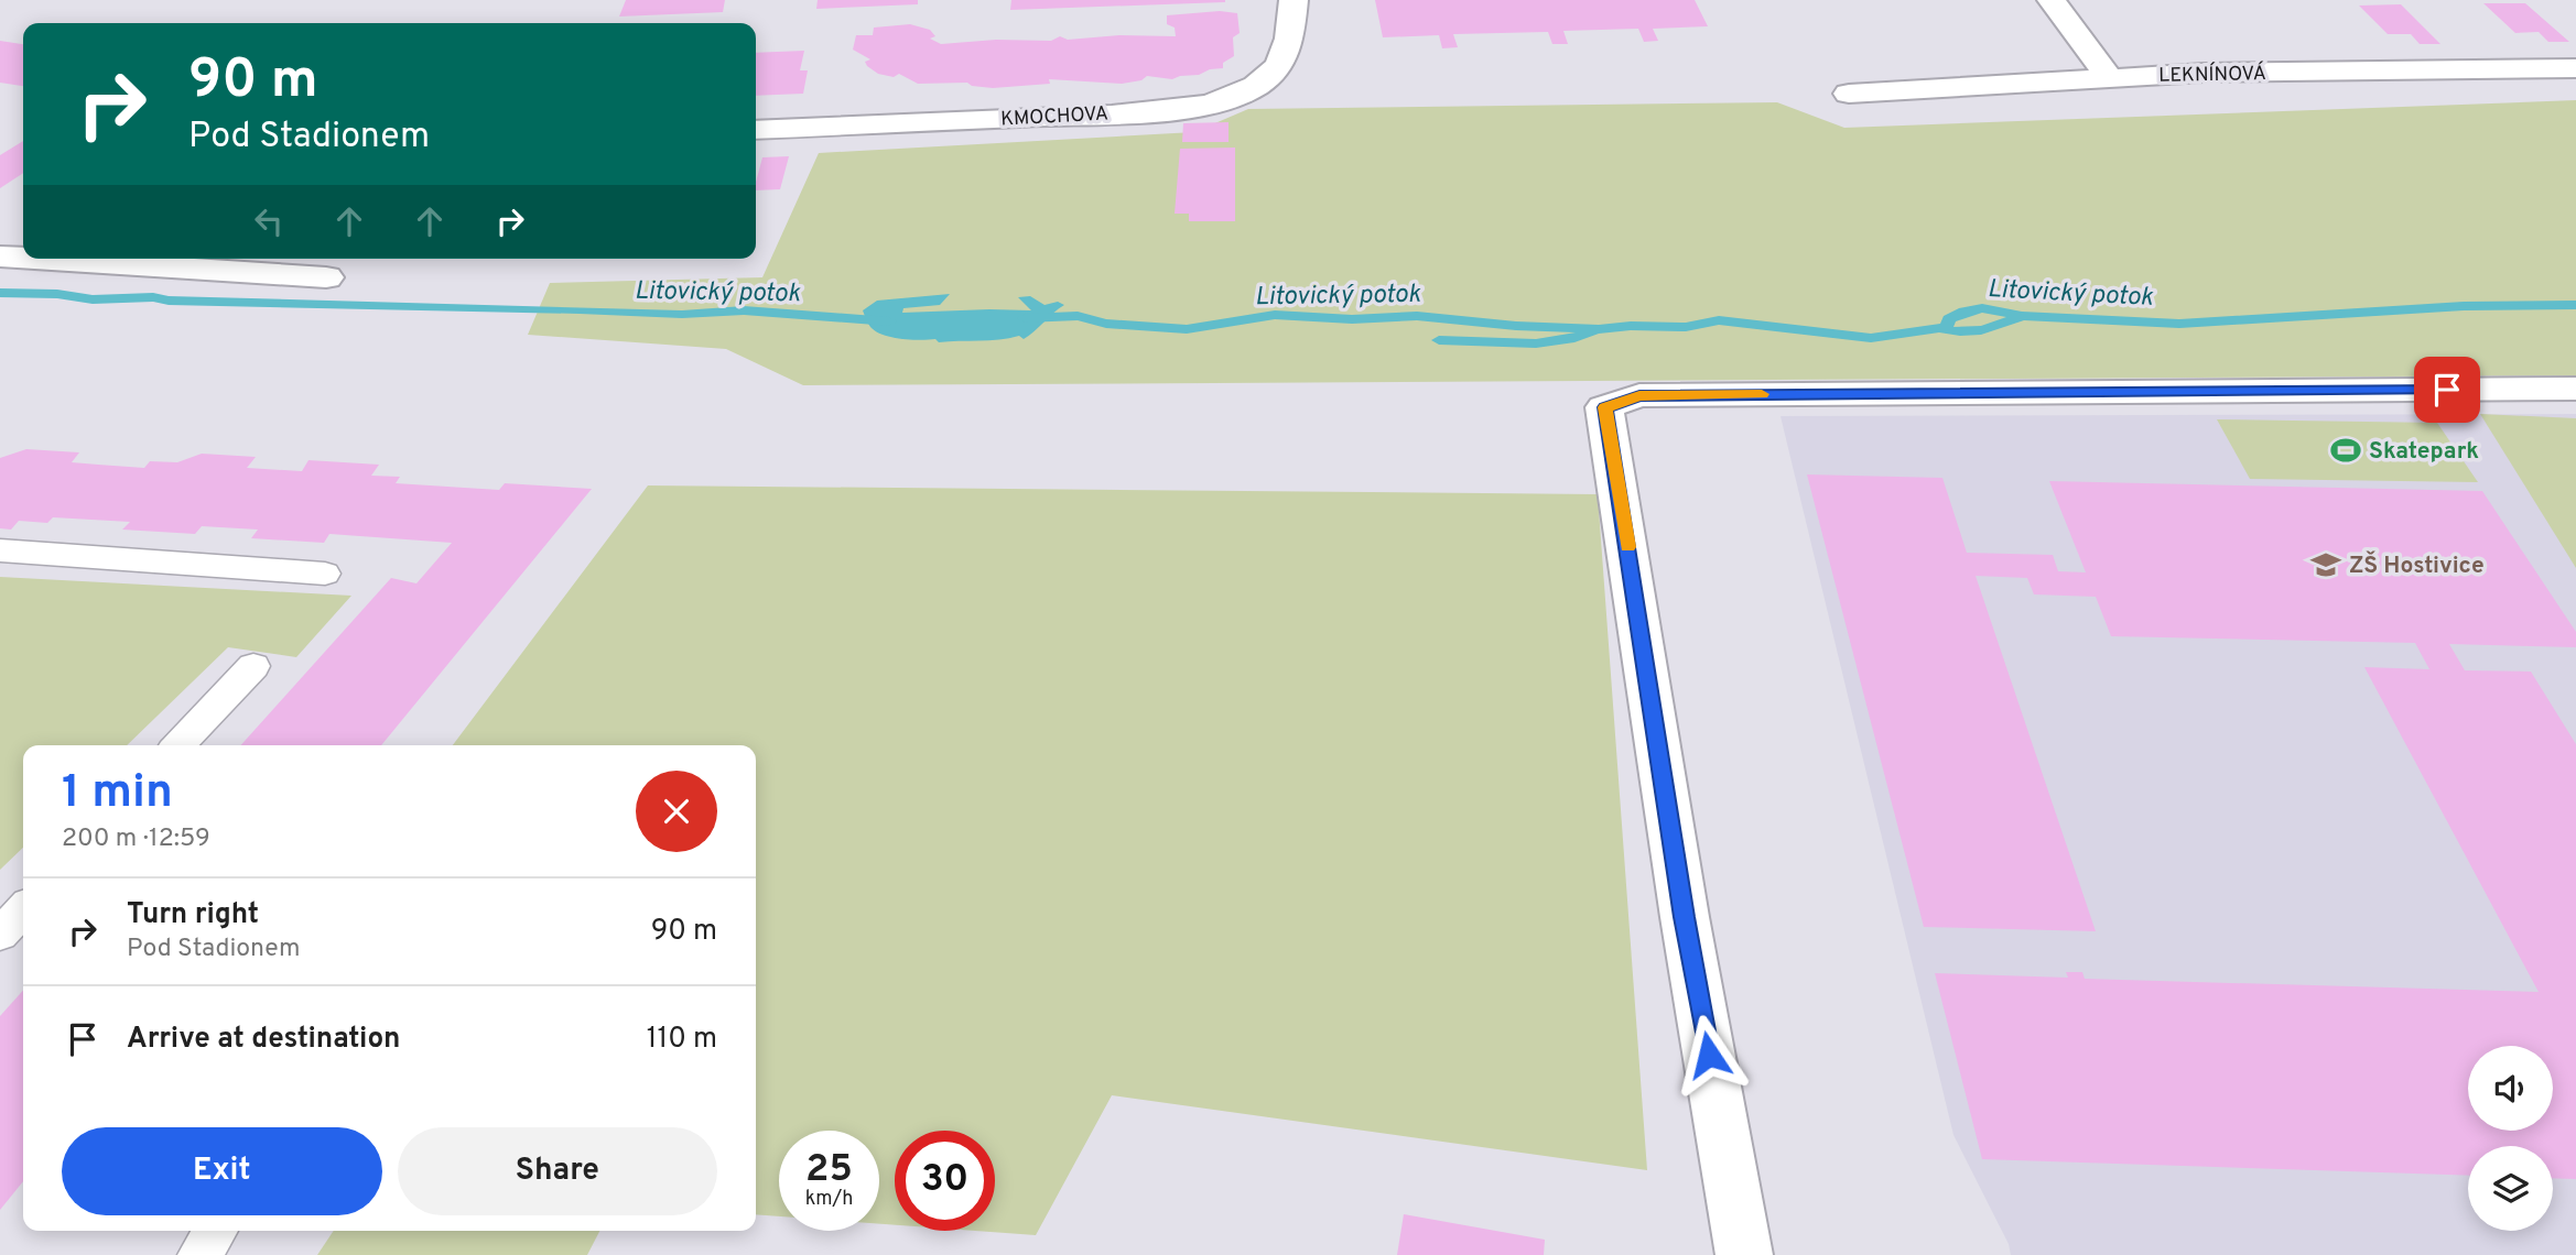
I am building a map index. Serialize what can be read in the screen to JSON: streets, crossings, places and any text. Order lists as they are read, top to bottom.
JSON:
{
  "streets": {
    "street": ["LEKNÍNOVÁ", "KMOCHOVA"]
  },
  "water": ["Litovický potok"],
  "places": {
    "sports": ["Skatepark"],
    "school or university": ["ZŠ Hostivice"]
  },
  "page": {
    "turn": ["90 m", "Pod Stadionem"],
    "heading": ["1 min", "200 m · 12:59"],
    "list": [
      {
        "name": "Turn right",
        "note": "Pod Stadionem",
        "value": "90 m"
      },
      {
        "name": "Arrive at destination",
        "value": "110 m"
      }
    ],
    "buttons": ["Exit", "Share"],
    "speed": "25 km/h",
    "limit": "30"
  }
}
